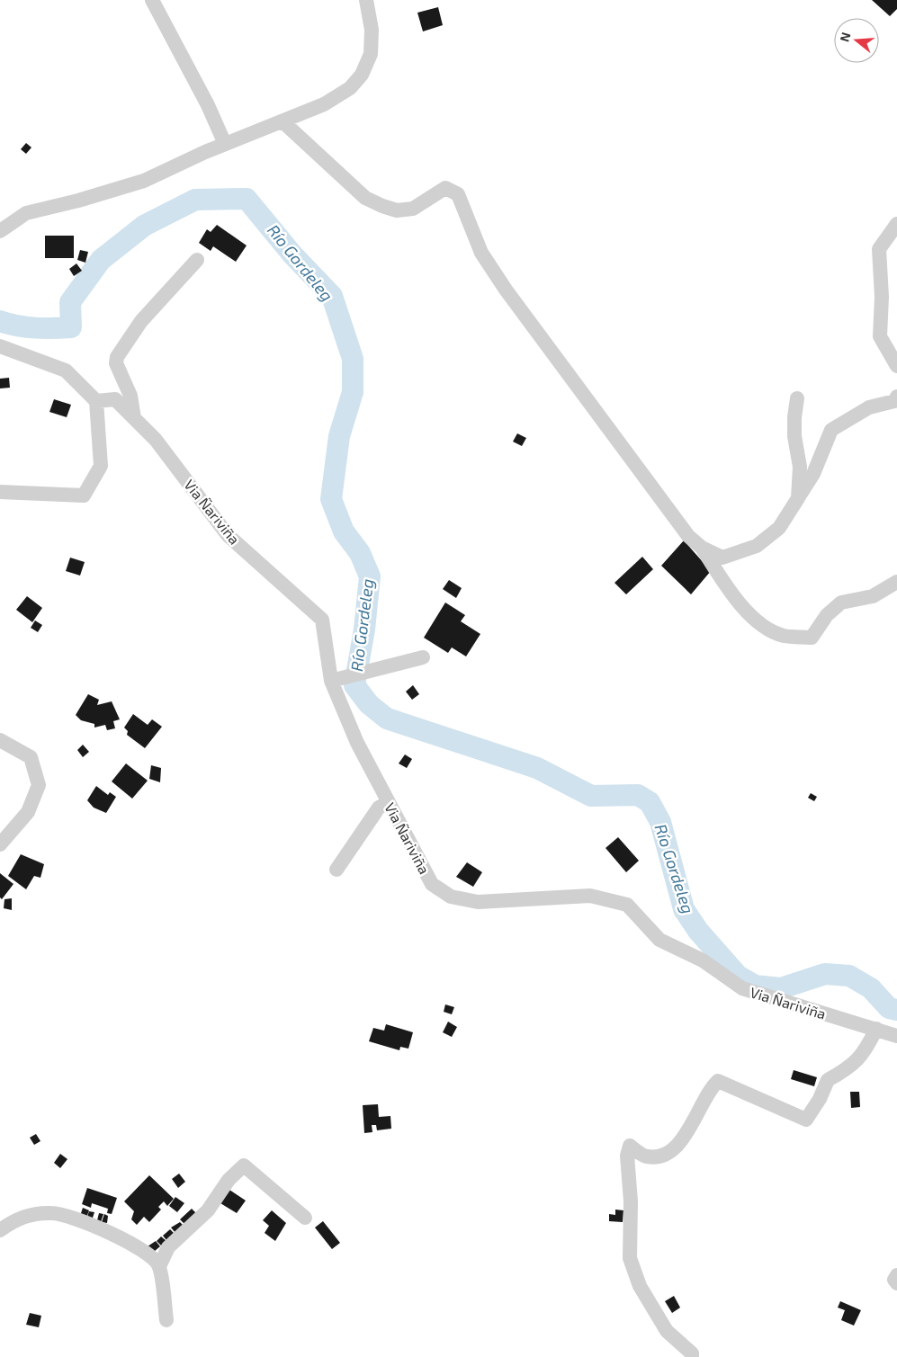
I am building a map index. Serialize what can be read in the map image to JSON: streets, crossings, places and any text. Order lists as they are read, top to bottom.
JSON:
{
  "streets": {
    "street": ["Via Ñariviña"]
  },
  "water": ["Río Gordeleg"],
  "north": "left"
}
